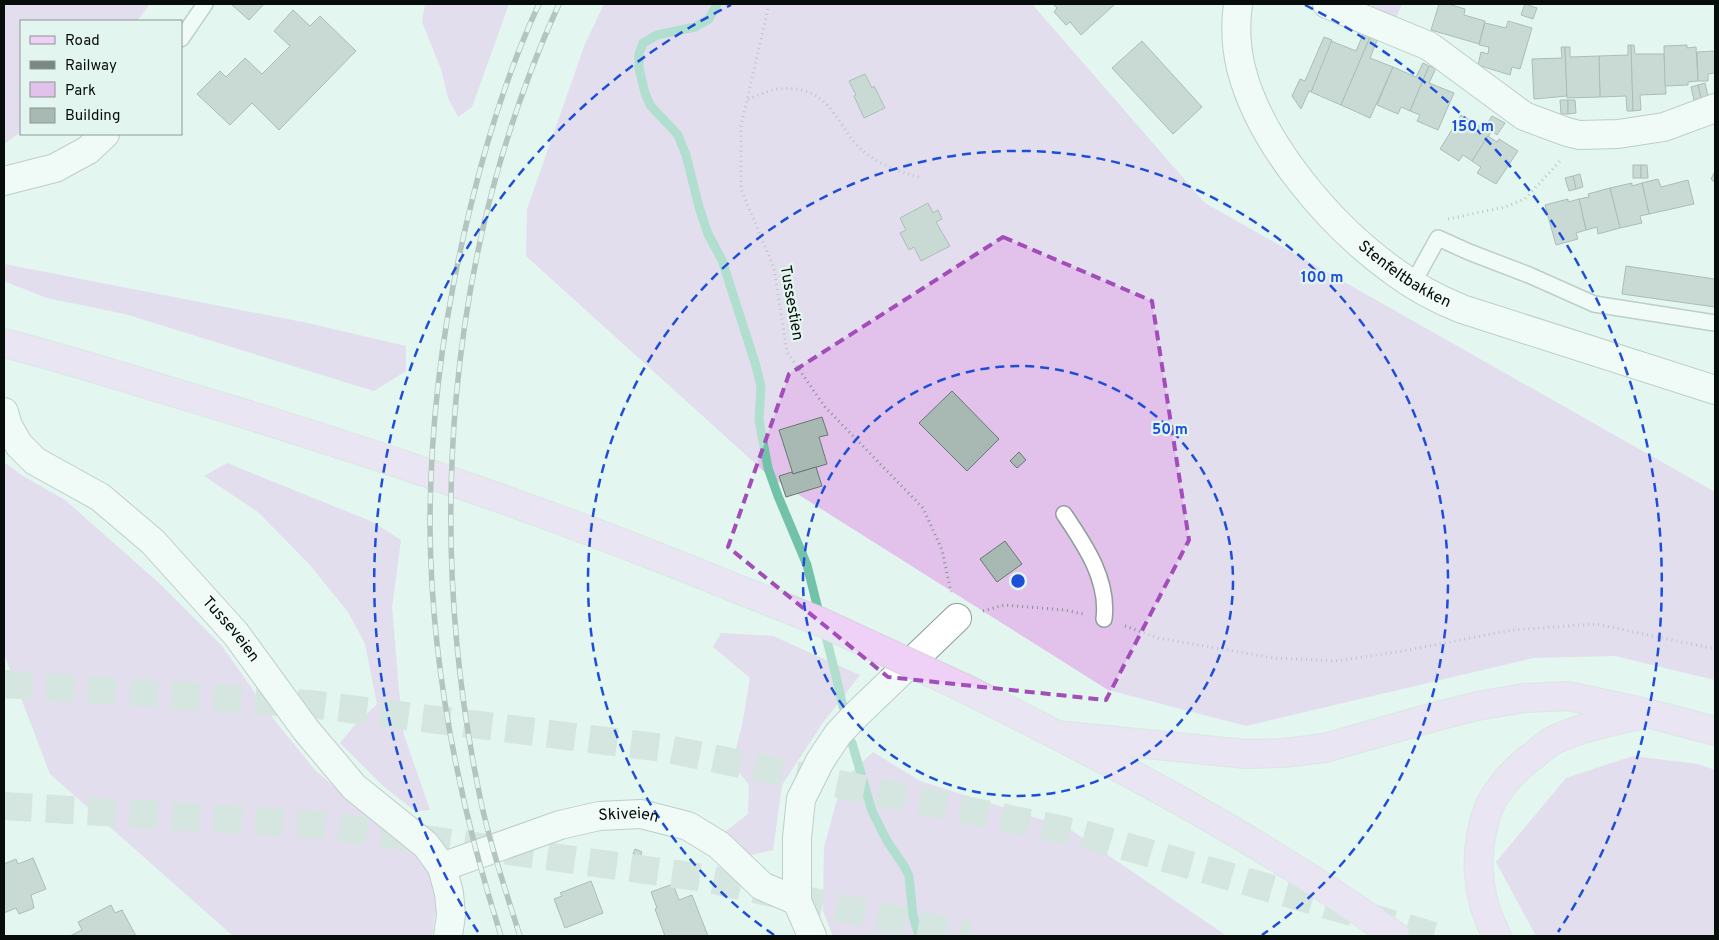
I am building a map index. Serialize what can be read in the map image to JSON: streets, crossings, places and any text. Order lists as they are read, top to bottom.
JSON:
{
  "streets": {
    "street": ["Stenfeltbakken", "Tusseveien", "Skiveien"],
    "path": ["Tussestien"]
  },
  "crossings": [
    ["Tusseveien", "Skiveien"]
  ],
  "legend": [
    "Road",
    "Railway",
    "Park",
    "Building"
  ],
  "rings": ["150 m", "100 m", "50 m"]
}
